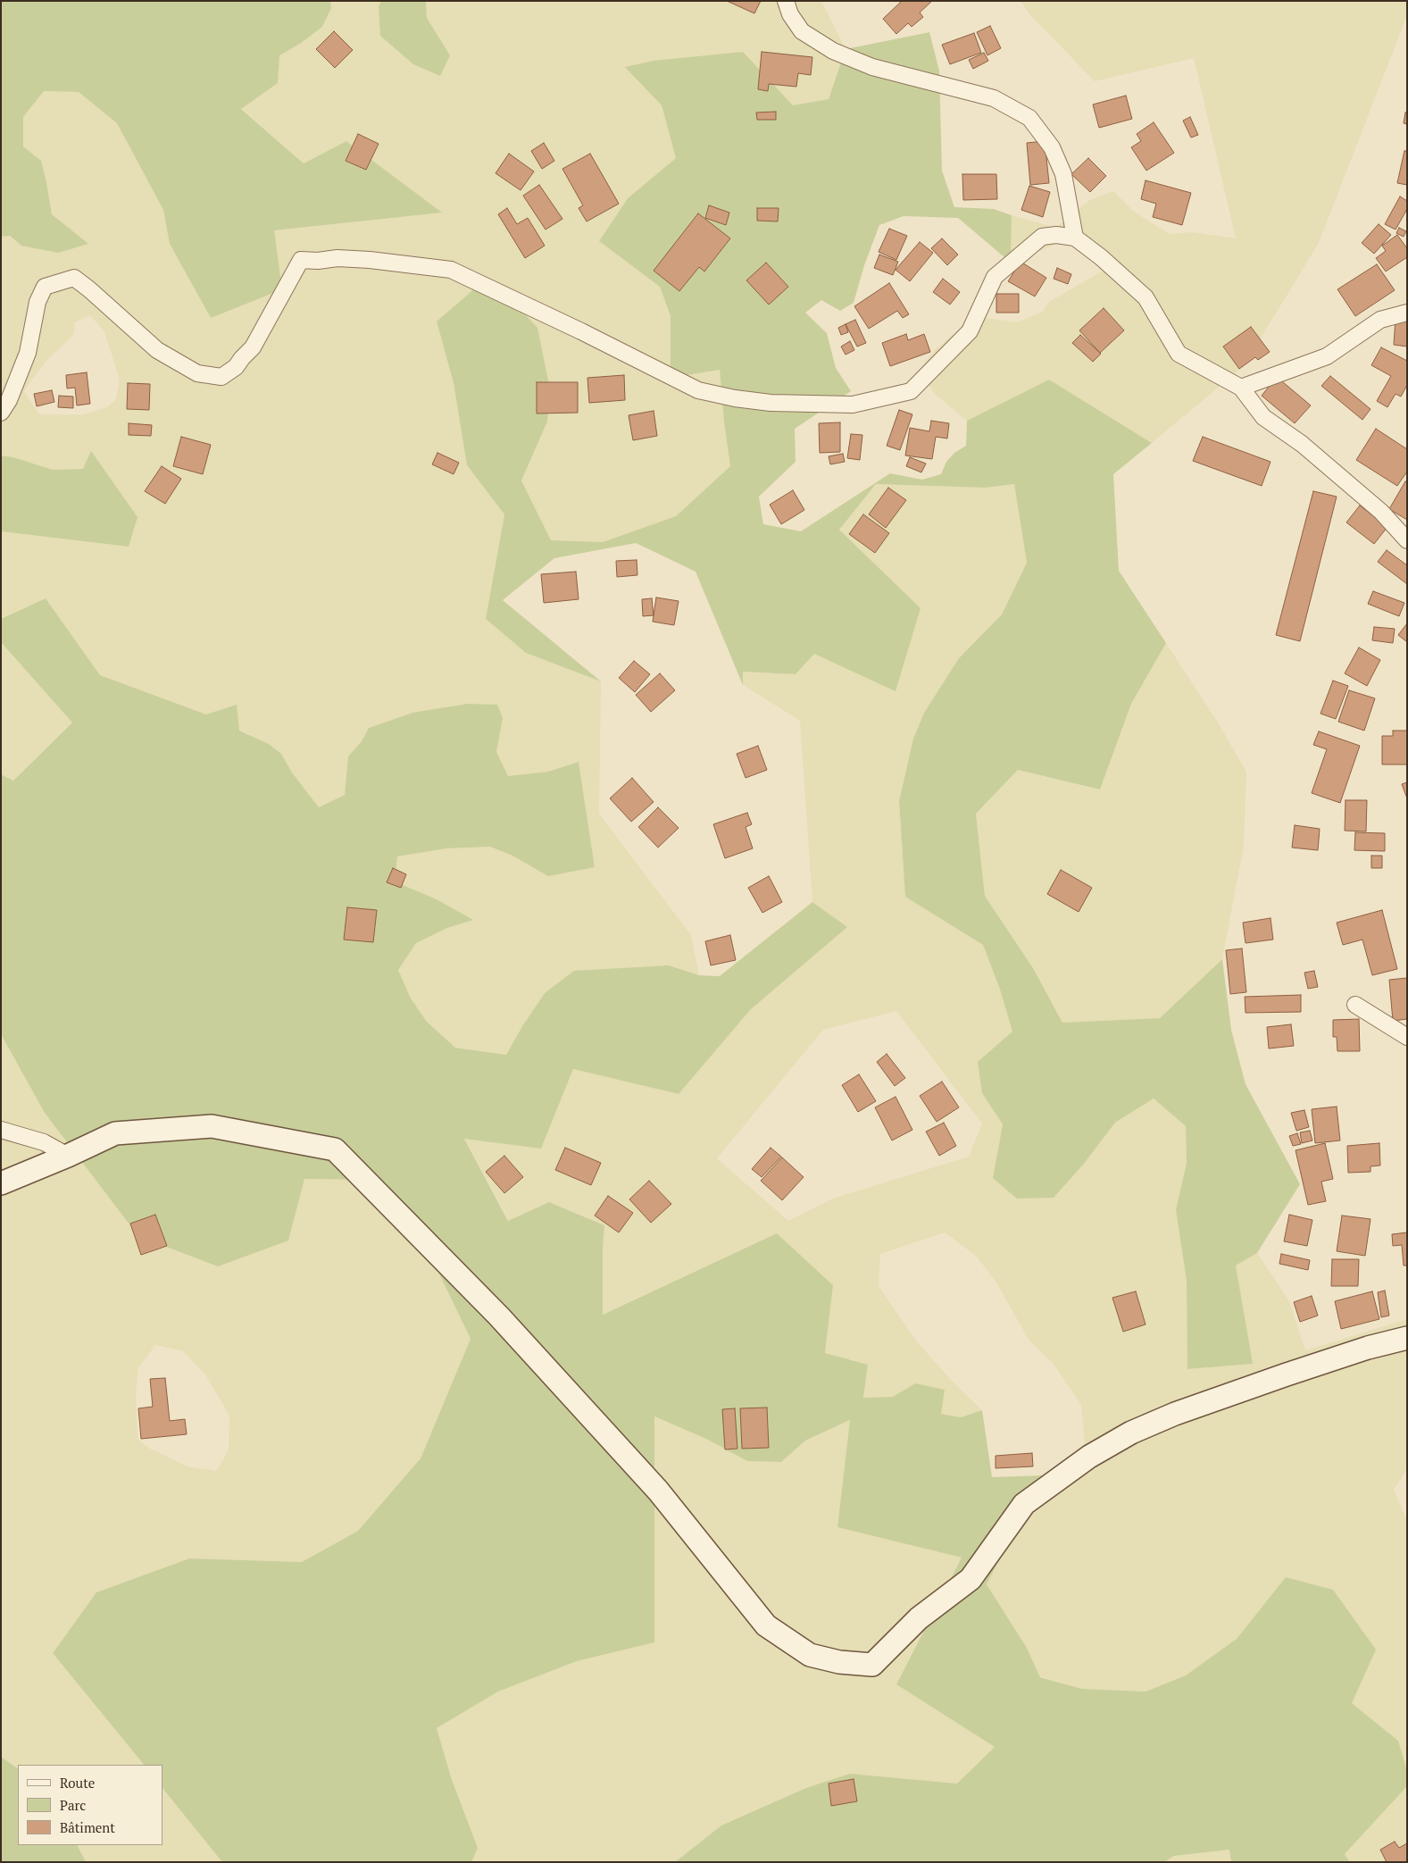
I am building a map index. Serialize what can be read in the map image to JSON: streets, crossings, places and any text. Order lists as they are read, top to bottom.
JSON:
{
  "legend": ["Route", "Parc", "Bâtiment"]
}
